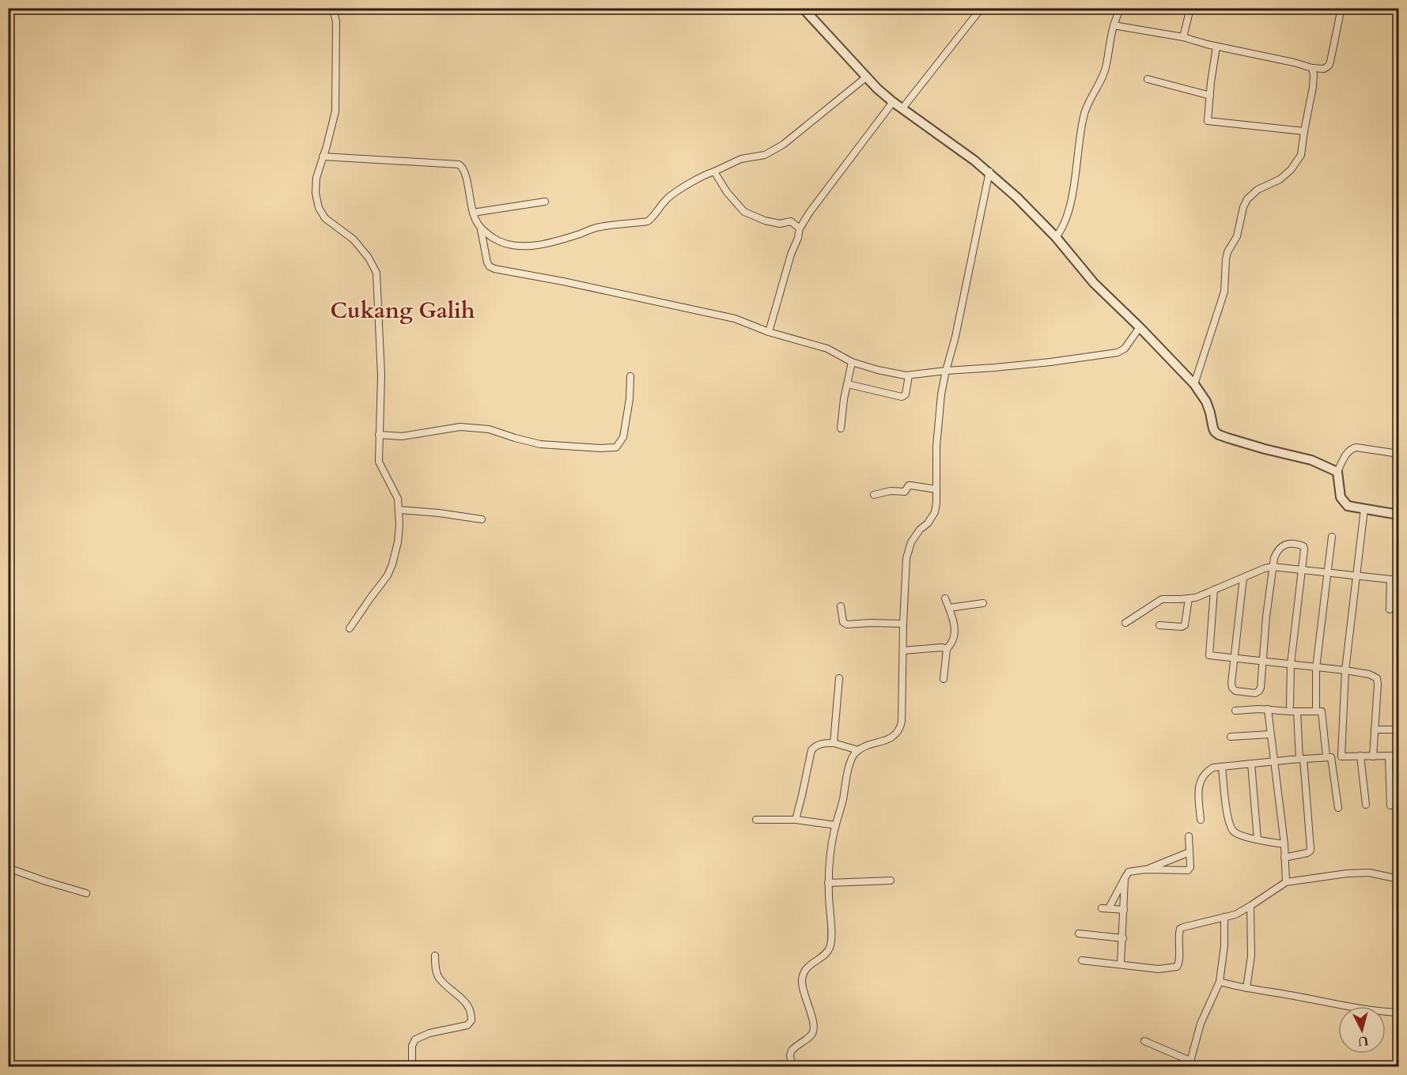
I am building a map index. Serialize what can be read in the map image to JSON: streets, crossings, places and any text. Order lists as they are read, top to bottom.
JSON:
{
  "districts": ["Cukang Galih"],
  "north": "bottom"
}
